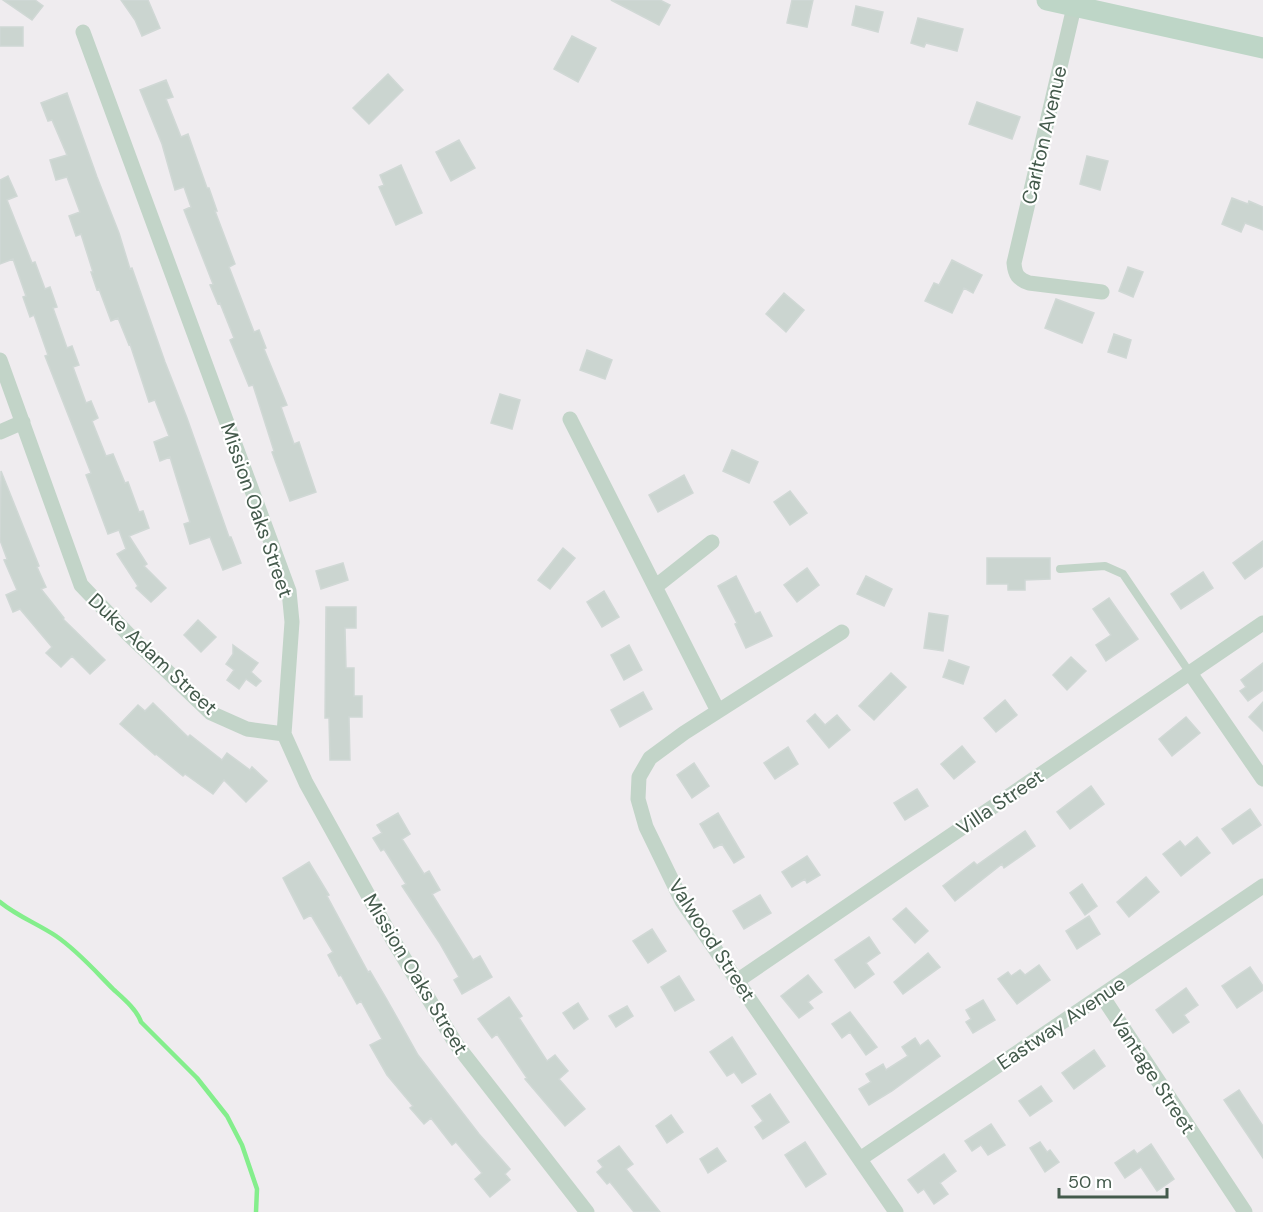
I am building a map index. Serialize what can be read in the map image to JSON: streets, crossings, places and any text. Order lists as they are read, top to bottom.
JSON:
{
  "streets": {
    "street": [
      "Carlton Avenue",
      "Mission Oaks Street",
      "Duke Adam Street",
      "Villa Street",
      "Valwood Street",
      "Eastway Avenue",
      "Vantage Street"
    ]
  },
  "crossings": [
    ["Mission Oaks Street", "Duke Adam Street"],
    ["Villa Street", "Valwood Street"],
    ["Valwood Street", "Eastway Avenue"],
    ["Eastway Avenue", "Vantage Street"]
  ],
  "scale_bar": "50 m"
}
